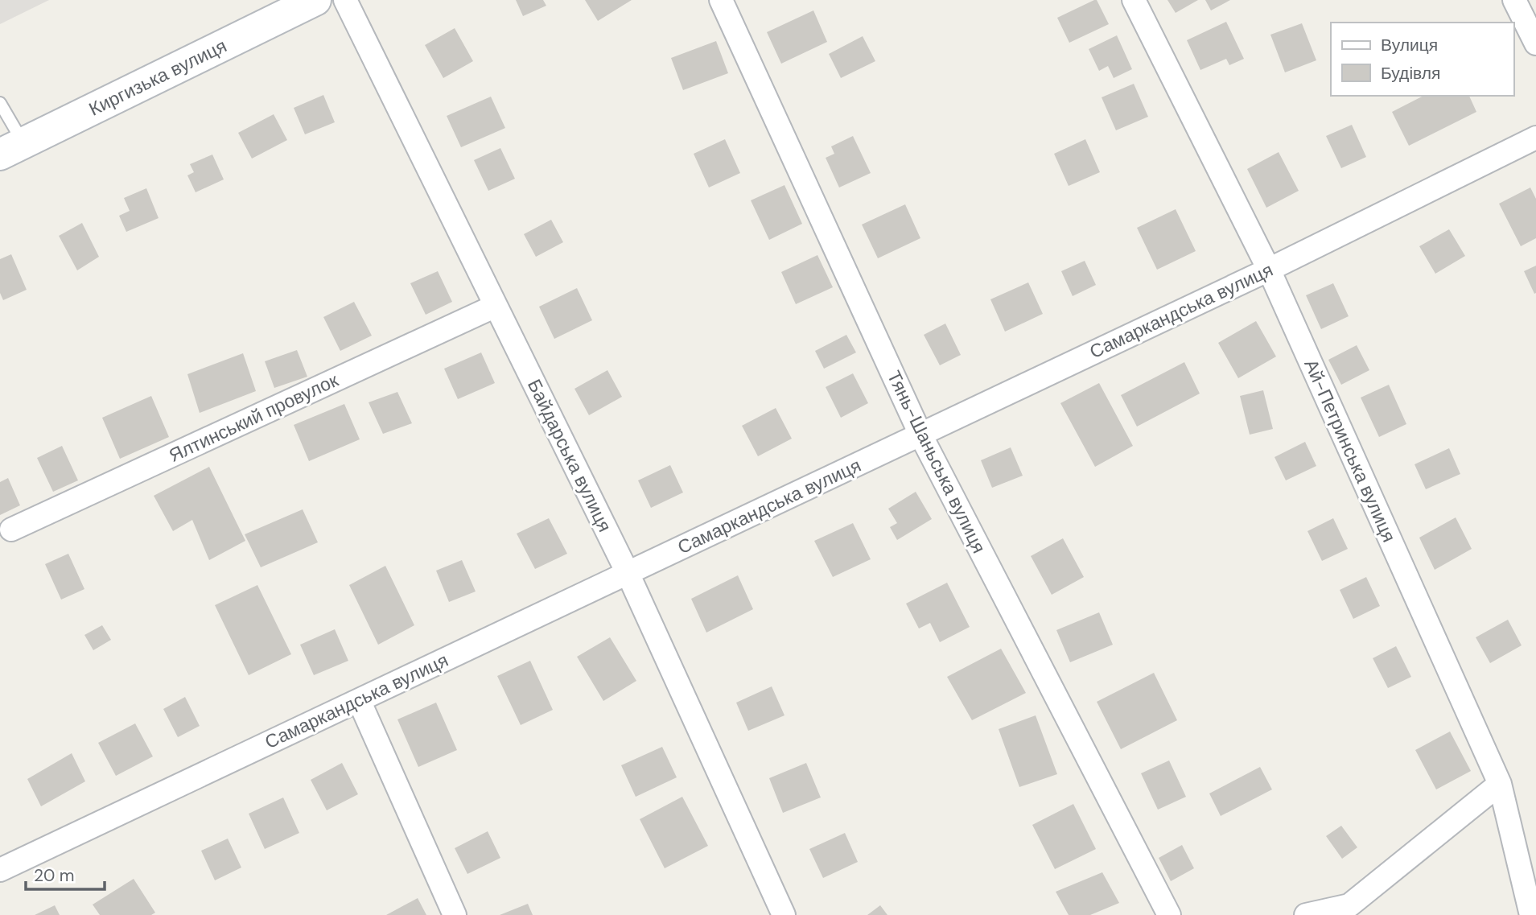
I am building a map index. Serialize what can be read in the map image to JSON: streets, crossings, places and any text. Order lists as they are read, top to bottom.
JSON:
{
  "streets": {
    "street": [
      "Киргизька вулиця",
      "Самаркандська вулиця",
      "Ялтинський провулок",
      "Ай-Петринська вулиця",
      "Байдарська вулиця",
      "Тянь-Шаньська вулиця"
    ]
  },
  "crossings": [
    ["Самаркандська вулиця", "Ай-Петринська вулиця"],
    ["Самаркандська вулиця", "Байдарська вулиця"],
    ["Самаркандська вулиця", "Тянь-Шаньська вулиця"],
    ["Ялтинський провулок", "Байдарська вулиця"]
  ],
  "legend": ["Вулиця", "Будівля"],
  "scale_bar": "20 m"
}
